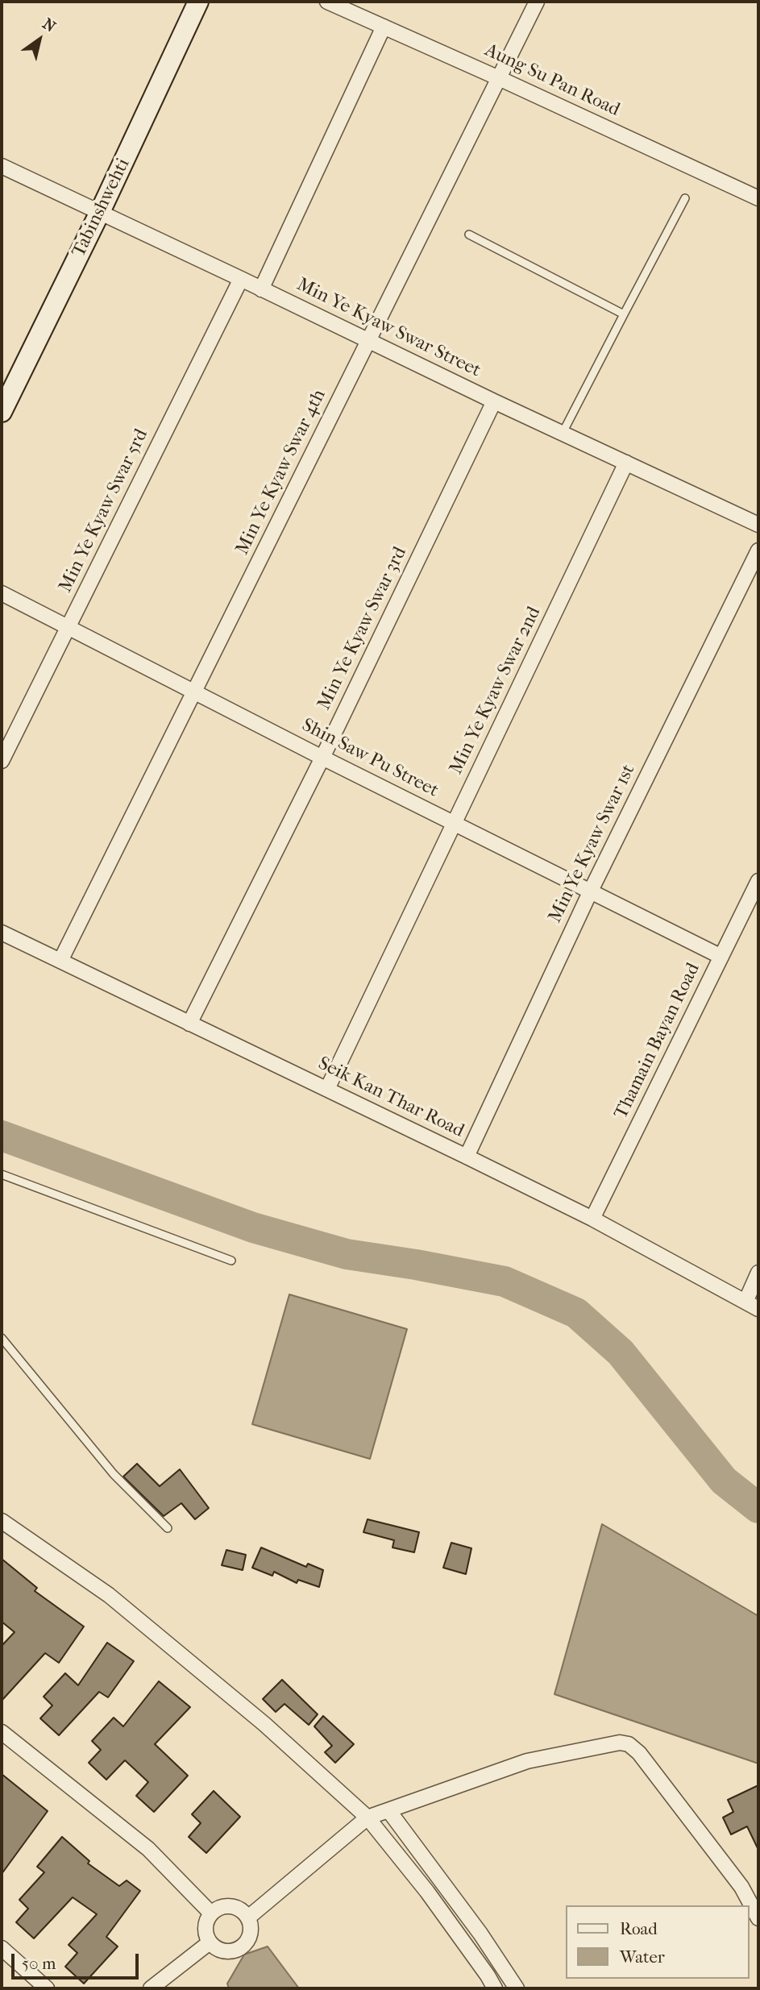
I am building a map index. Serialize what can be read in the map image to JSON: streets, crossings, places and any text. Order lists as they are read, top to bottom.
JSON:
{
  "streets": {
    "main road": ["Tabinshwehti"],
    "street": [
      "Aung Su Pan Road",
      "Min Ye Kyaw Swar Street",
      "Min Ye Kyaw Swar 4th",
      "Min Ye Kyaw Swar 5rd",
      "Min Ye Kyaw Swar 3rd",
      "Min Ye Kyaw Swar 2nd",
      "Shin Saw Pu Street",
      "Min Ye Kyaw Swar 1st",
      "Thamain Bayan Road",
      "Seik Kan Thar Road"
    ]
  },
  "crossings": [
    ["Aung Su Pan Road", "Min Ye Kyaw Swar 4th"],
    ["Tabinshwehti", "Min Ye Kyaw Swar Street"],
    ["Min Ye Kyaw Swar Street", "Min Ye Kyaw Swar 4th"],
    ["Min Ye Kyaw Swar Street", "Min Ye Kyaw Swar 5rd"],
    ["Min Ye Kyaw Swar Street", "Min Ye Kyaw Swar 3rd"],
    ["Min Ye Kyaw Swar Street", "Min Ye Kyaw Swar 2nd"],
    ["Min Ye Kyaw Swar 4th", "Shin Saw Pu Street"],
    ["Min Ye Kyaw Swar 4th", "Seik Kan Thar Road"],
    ["Min Ye Kyaw Swar 5rd", "Shin Saw Pu Street"],
    ["Min Ye Kyaw Swar 3rd", "Shin Saw Pu Street"],
    ["Min Ye Kyaw Swar 3rd", "Seik Kan Thar Road"],
    ["Min Ye Kyaw Swar 2nd", "Shin Saw Pu Street"],
    ["Min Ye Kyaw Swar 2nd", "Seik Kan Thar Road"],
    ["Shin Saw Pu Street", "Min Ye Kyaw Swar 1st"],
    ["Shin Saw Pu Street", "Thamain Bayan Road"],
    ["Min Ye Kyaw Swar 1st", "Seik Kan Thar Road"],
    ["Thamain Bayan Road", "Seik Kan Thar Road"]
  ],
  "legend": ["Road", "Water"],
  "scale_bar": "50 m",
  "north": "top right"
}
